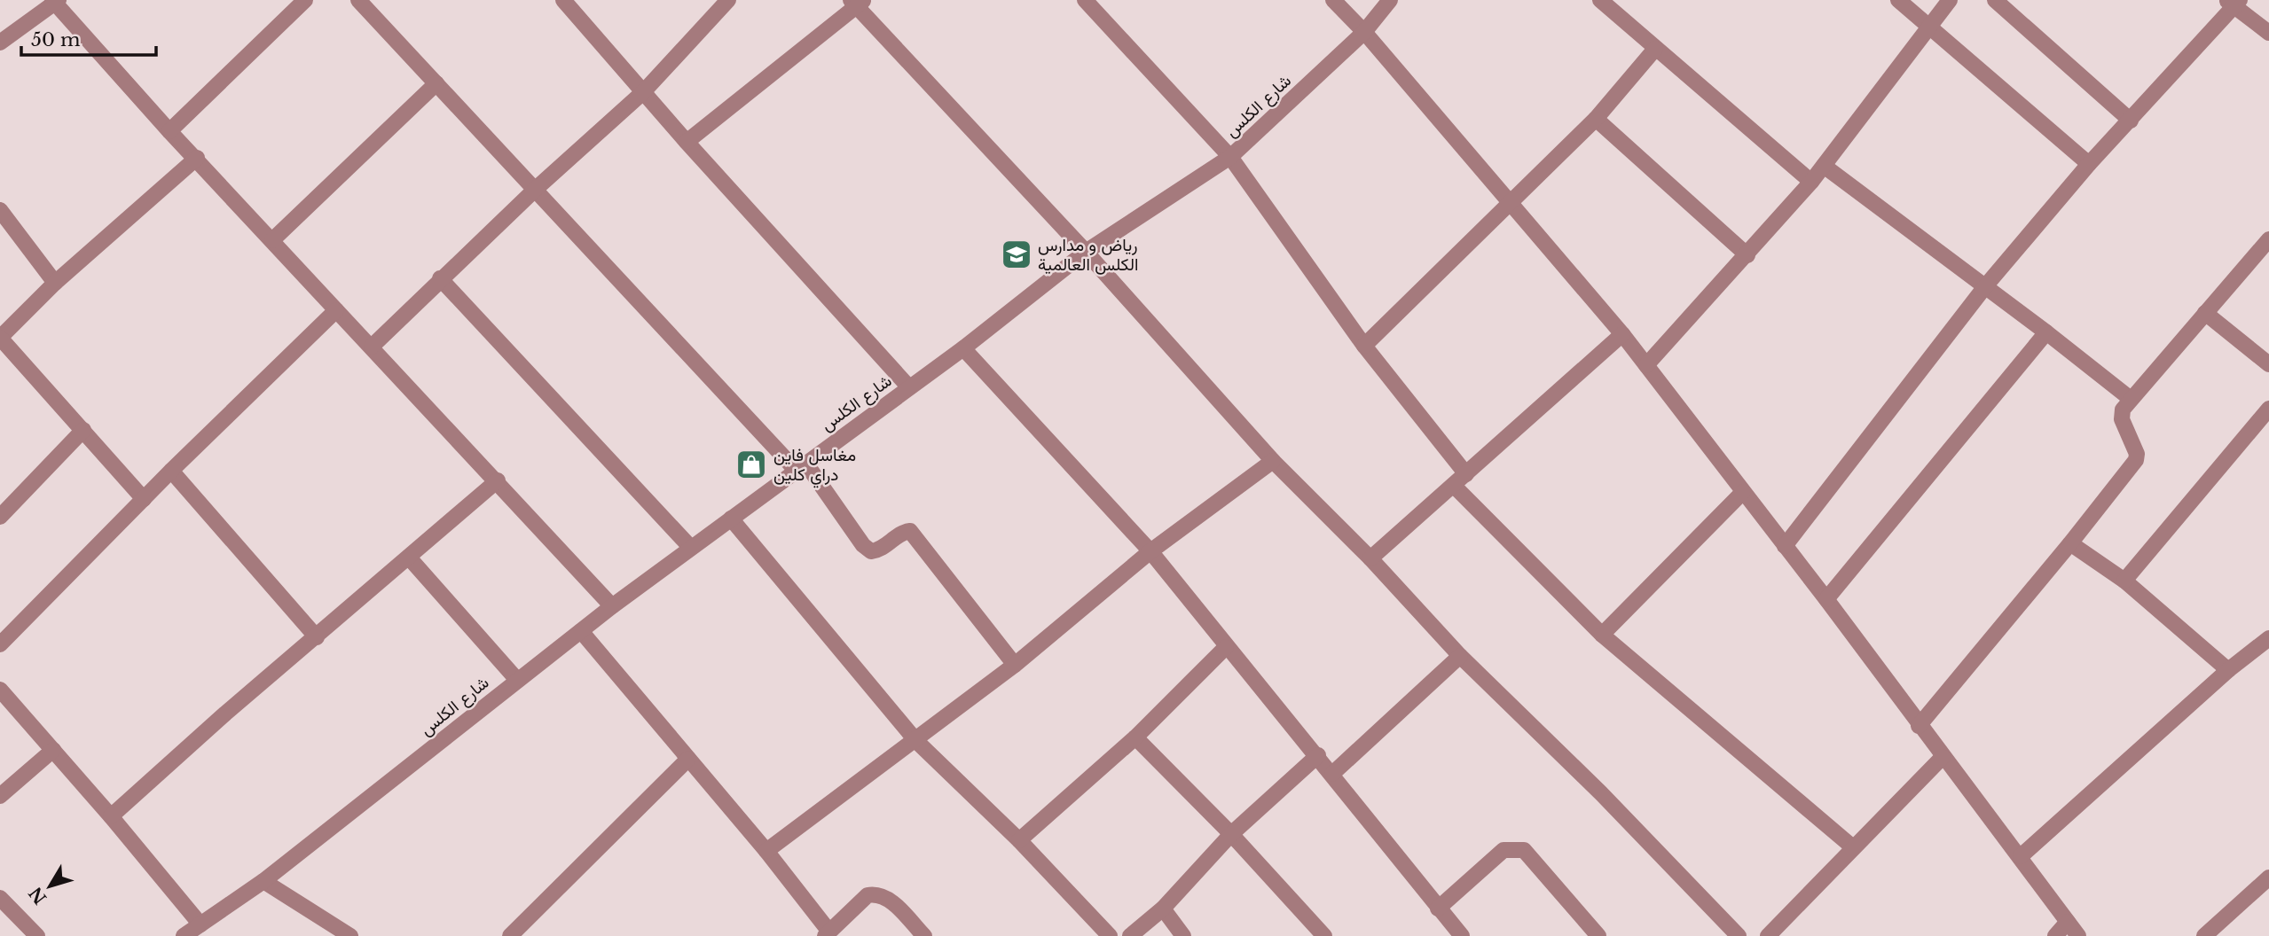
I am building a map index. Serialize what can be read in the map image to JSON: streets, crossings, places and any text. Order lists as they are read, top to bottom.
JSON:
{
  "streets": {
    "street": ["شارع الكلس"]
  },
  "places": {
    "school or university": ["رياض و مدارس الكلس العالمية"],
    "shop": ["مغاسل فاين دراي كلين"]
  },
  "scale_bar": "50 m",
  "north": "bottom left"
}
